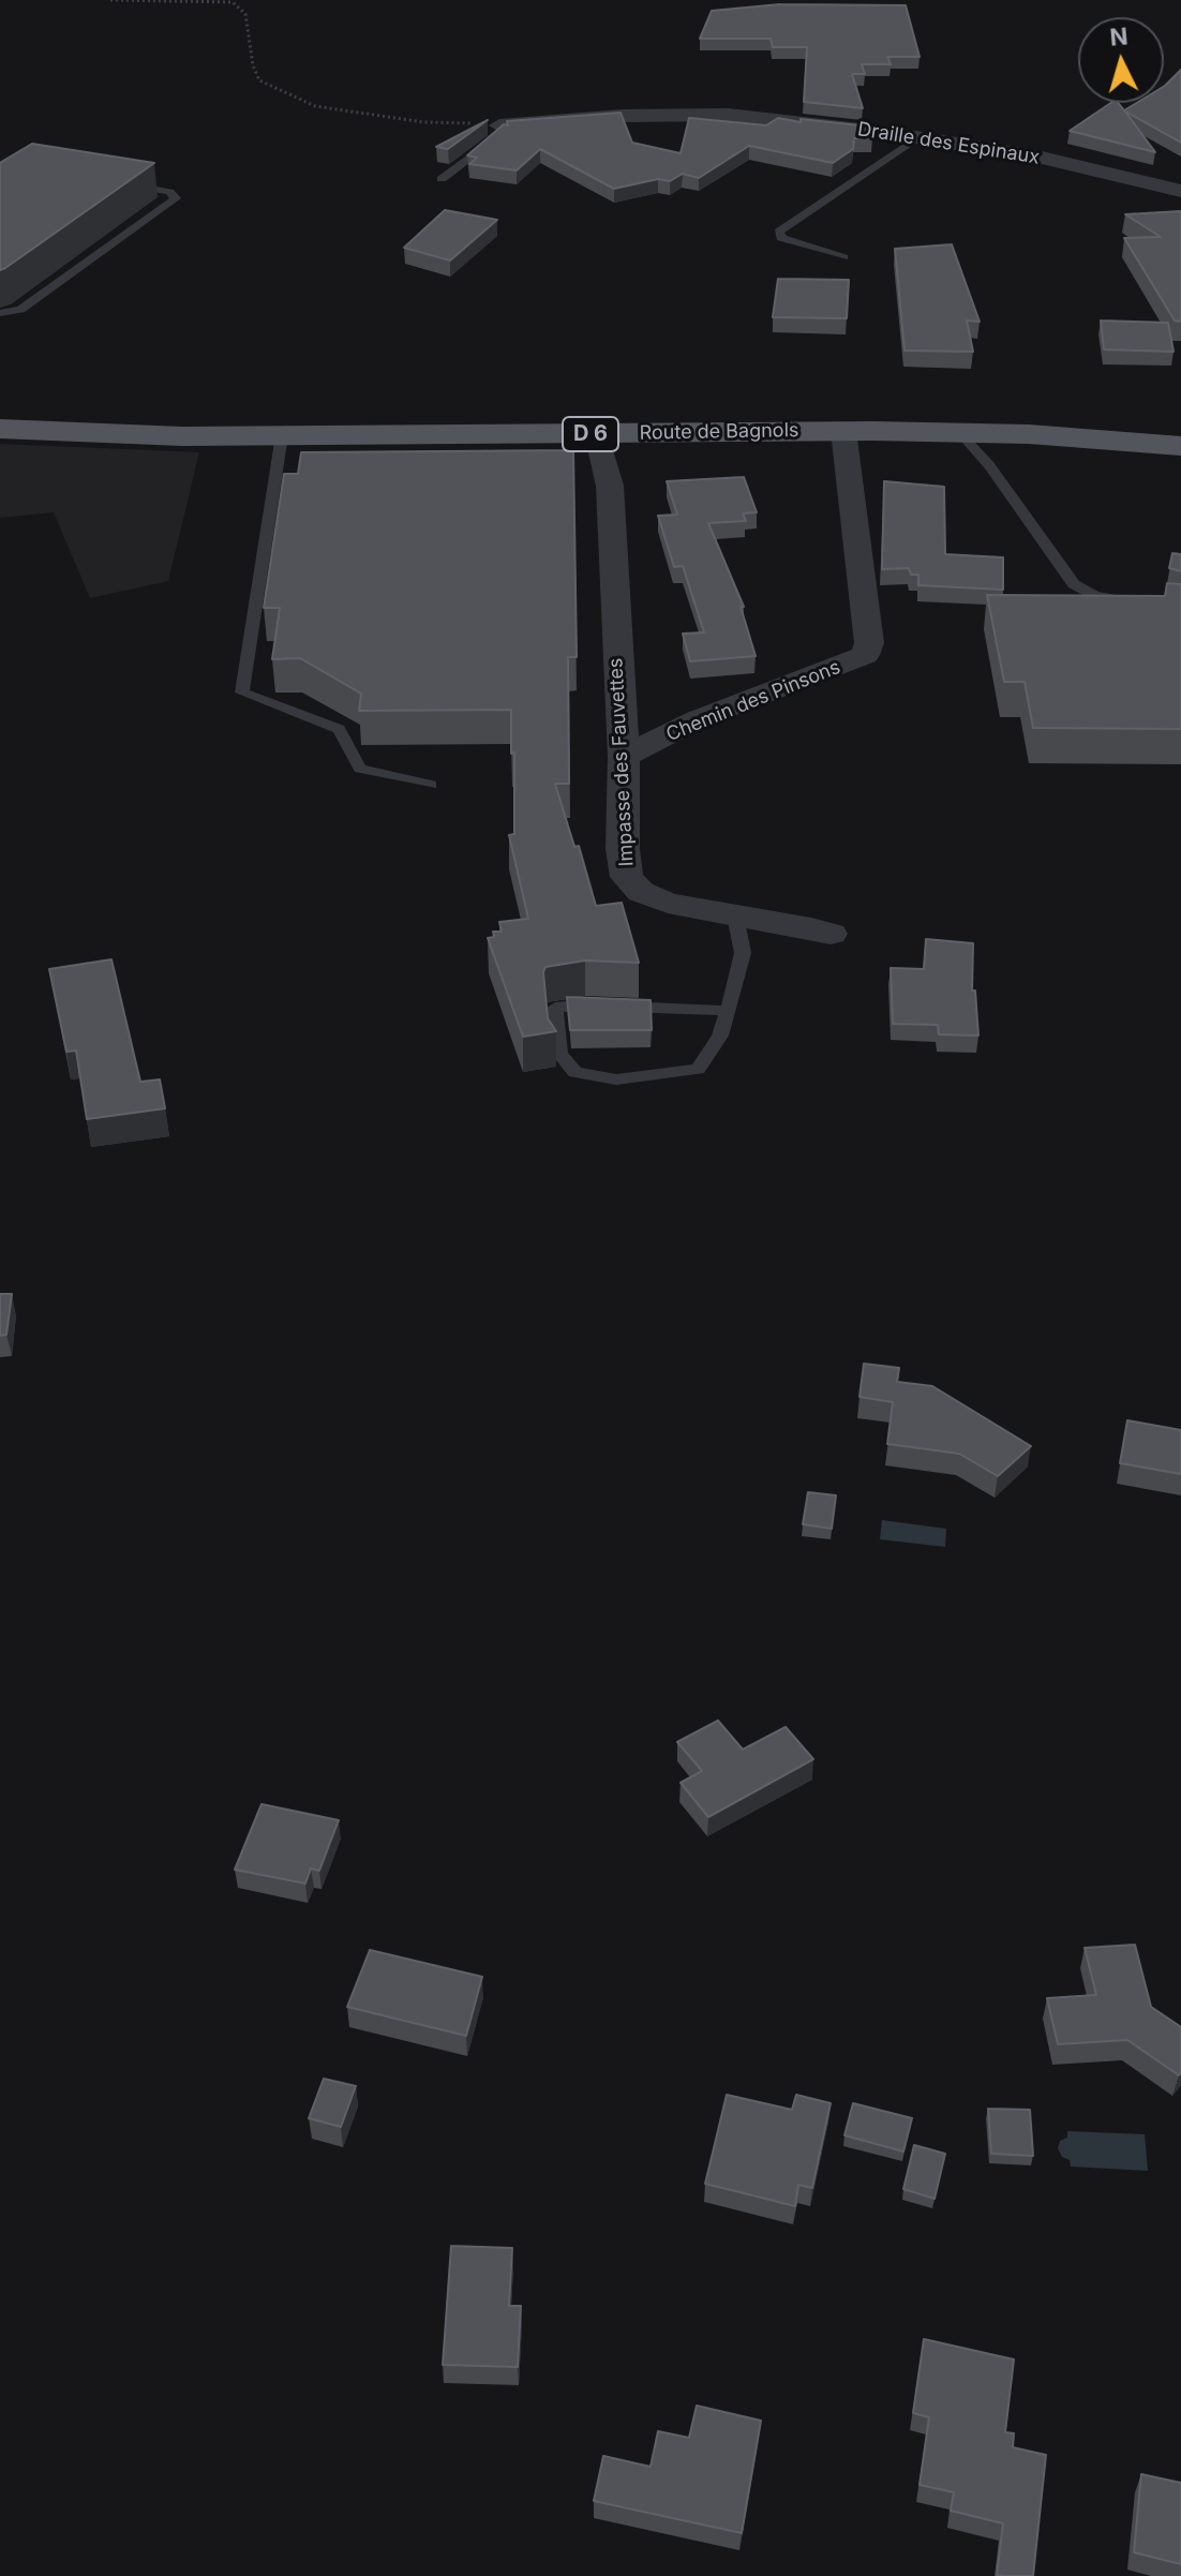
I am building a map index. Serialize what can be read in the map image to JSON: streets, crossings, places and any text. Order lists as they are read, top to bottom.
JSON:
{
  "streets": {
    "main road": ["Route de Bagnols", "D 6"],
    "street": ["Draille des Espinaux", "Chemin des Pinsons", "Impasse des Fauvettes"]
  },
  "crossings": [
    ["Route de Bagnols", "Chemin des Pinsons"],
    ["Route de Bagnols", "Impasse des Fauvettes"],
    ["Chemin des Pinsons", "Impasse des Fauvettes"]
  ],
  "north": "top"
}
